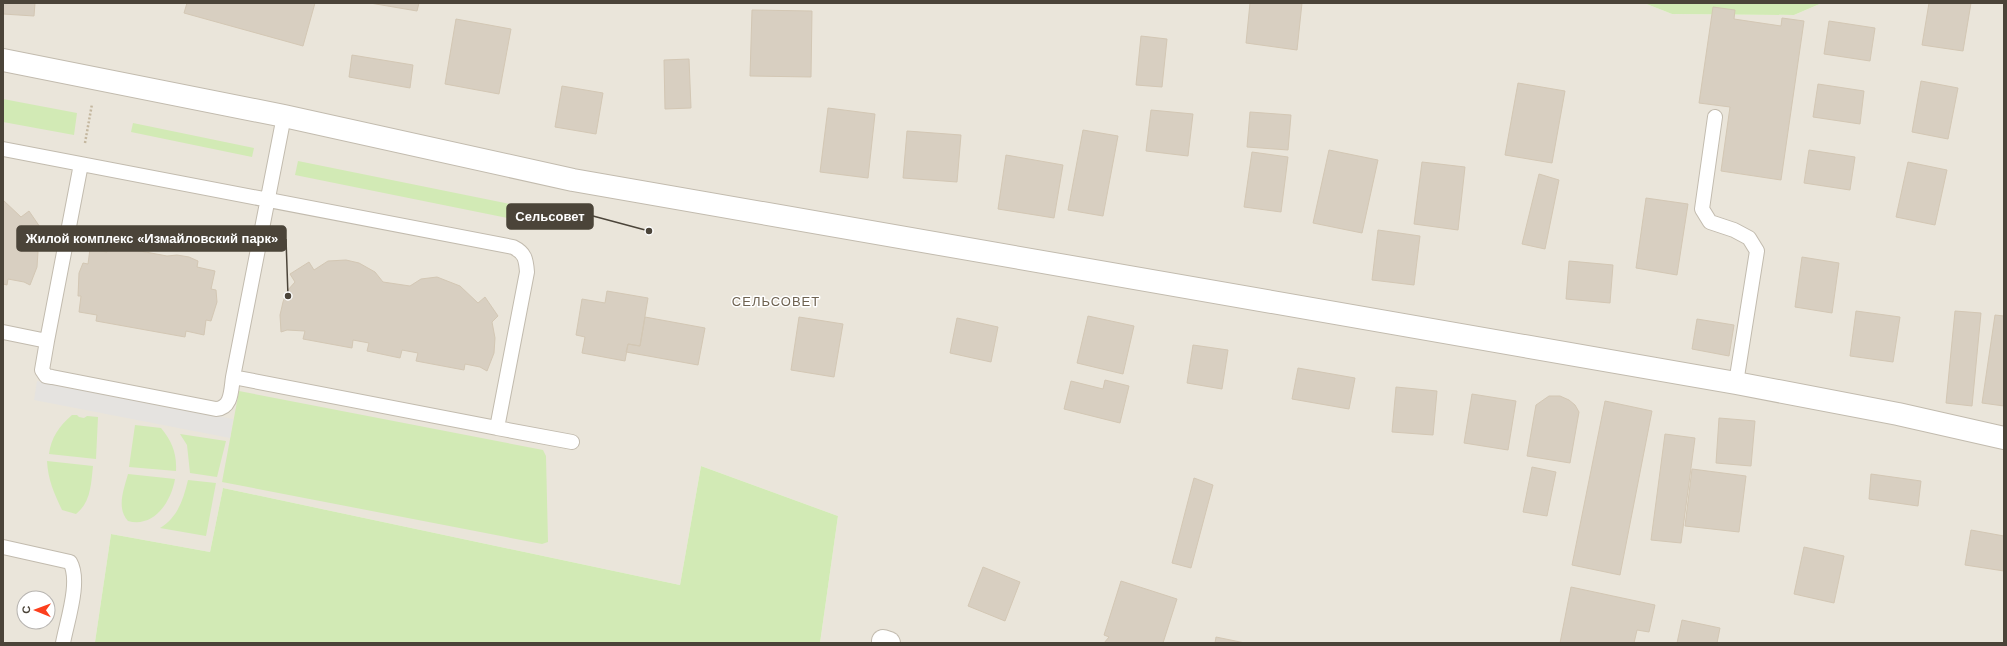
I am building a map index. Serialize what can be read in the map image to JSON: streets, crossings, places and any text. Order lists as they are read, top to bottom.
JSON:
{
  "districts": ["СЕЛЬСОВЕТ"],
  "places": ["Сельсовет", "Жилой комплекс «Измайловский парк»"],
  "north": "left"
}
